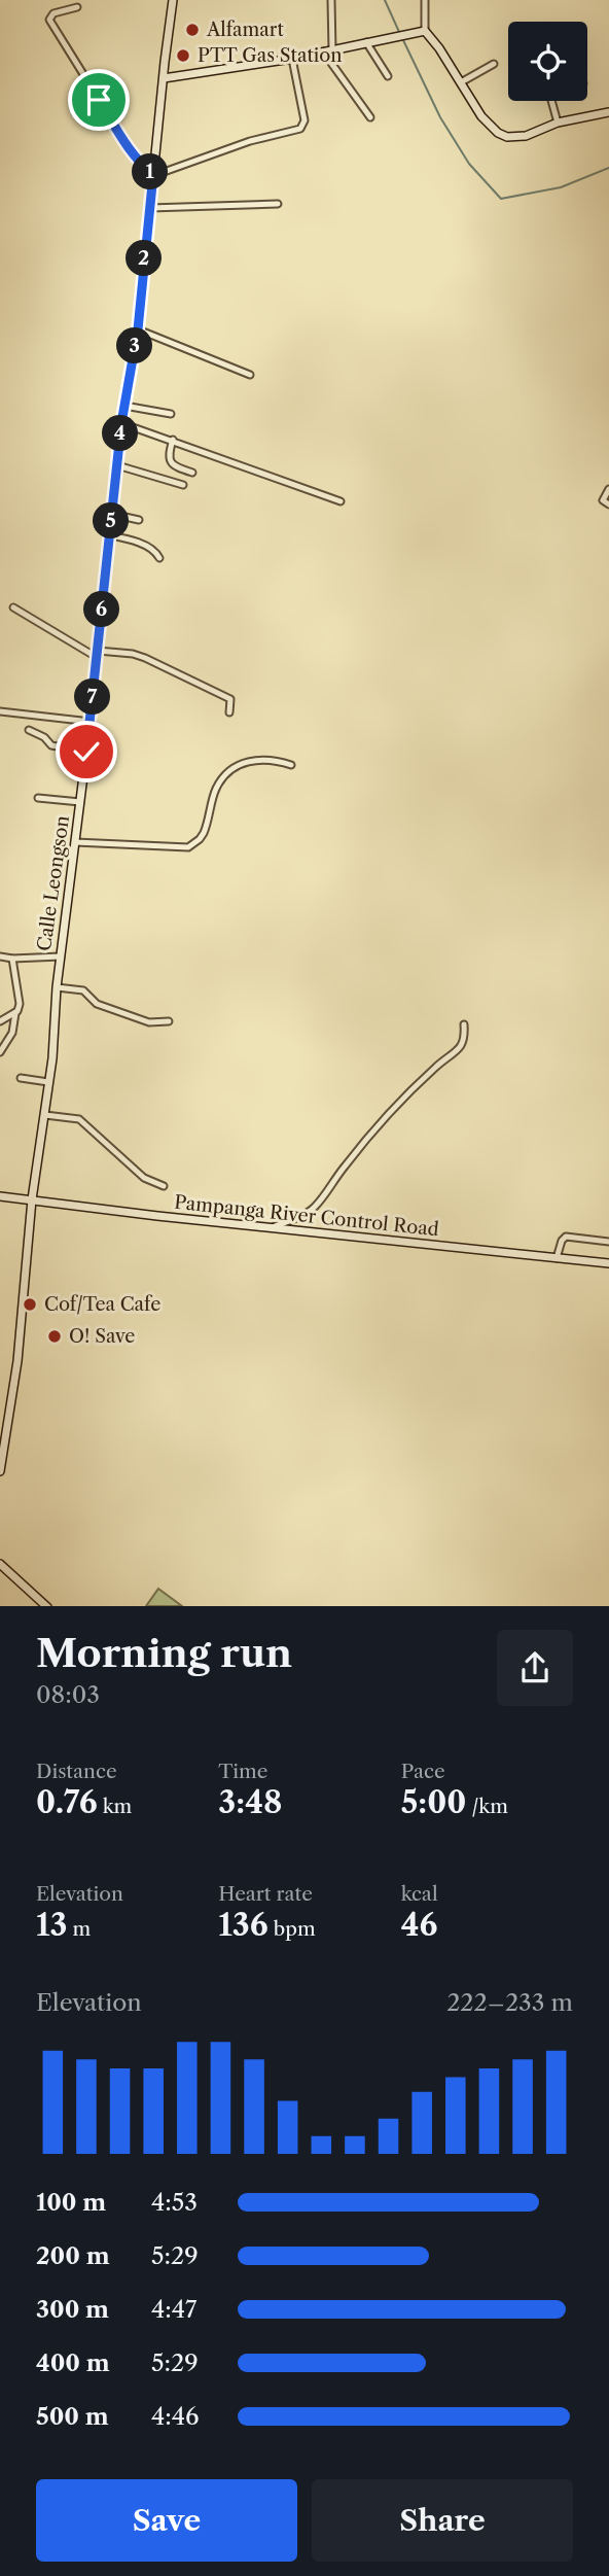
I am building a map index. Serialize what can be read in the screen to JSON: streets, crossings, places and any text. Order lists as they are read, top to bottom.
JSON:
{
  "streets": {
    "main road": ["Calle Leongson", "Pampanga River Control Road"]
  },
  "crossings": [
    ["Calle Leongson", "Pampanga River Control Road"]
  ],
  "places": [
    "Alfamart",
    "PTT Gas Station",
    "Cof/Tea Cafe",
    "O! Save"
  ],
  "page": {
    "pins": [
      "1",
      "2",
      "3",
      "4",
      "5",
      "6",
      "7"
    ],
    "heading": ["Morning run", "08:03"],
    "stats": [
      ["Distance", "0.76 km"],
      ["Time", "3:48"],
      ["Pace", "5:00 /km"],
      ["Elevation", "13 m"],
      ["Heart rate", "136 bpm"],
      ["kcal", "46"]
    ],
    "chart": ["Elevation", "222–233 m"],
    "list": [
      {
        "name": "100 m",
        "note": "4:53"
      },
      {
        "name": "200 m",
        "note": "5:29"
      },
      {
        "name": "300 m",
        "note": "4:47"
      },
      {
        "name": "400 m",
        "note": "5:29"
      },
      {
        "name": "500 m",
        "note": "4:46"
      }
    ],
    "buttons": ["Save", "Share"]
  }
}
